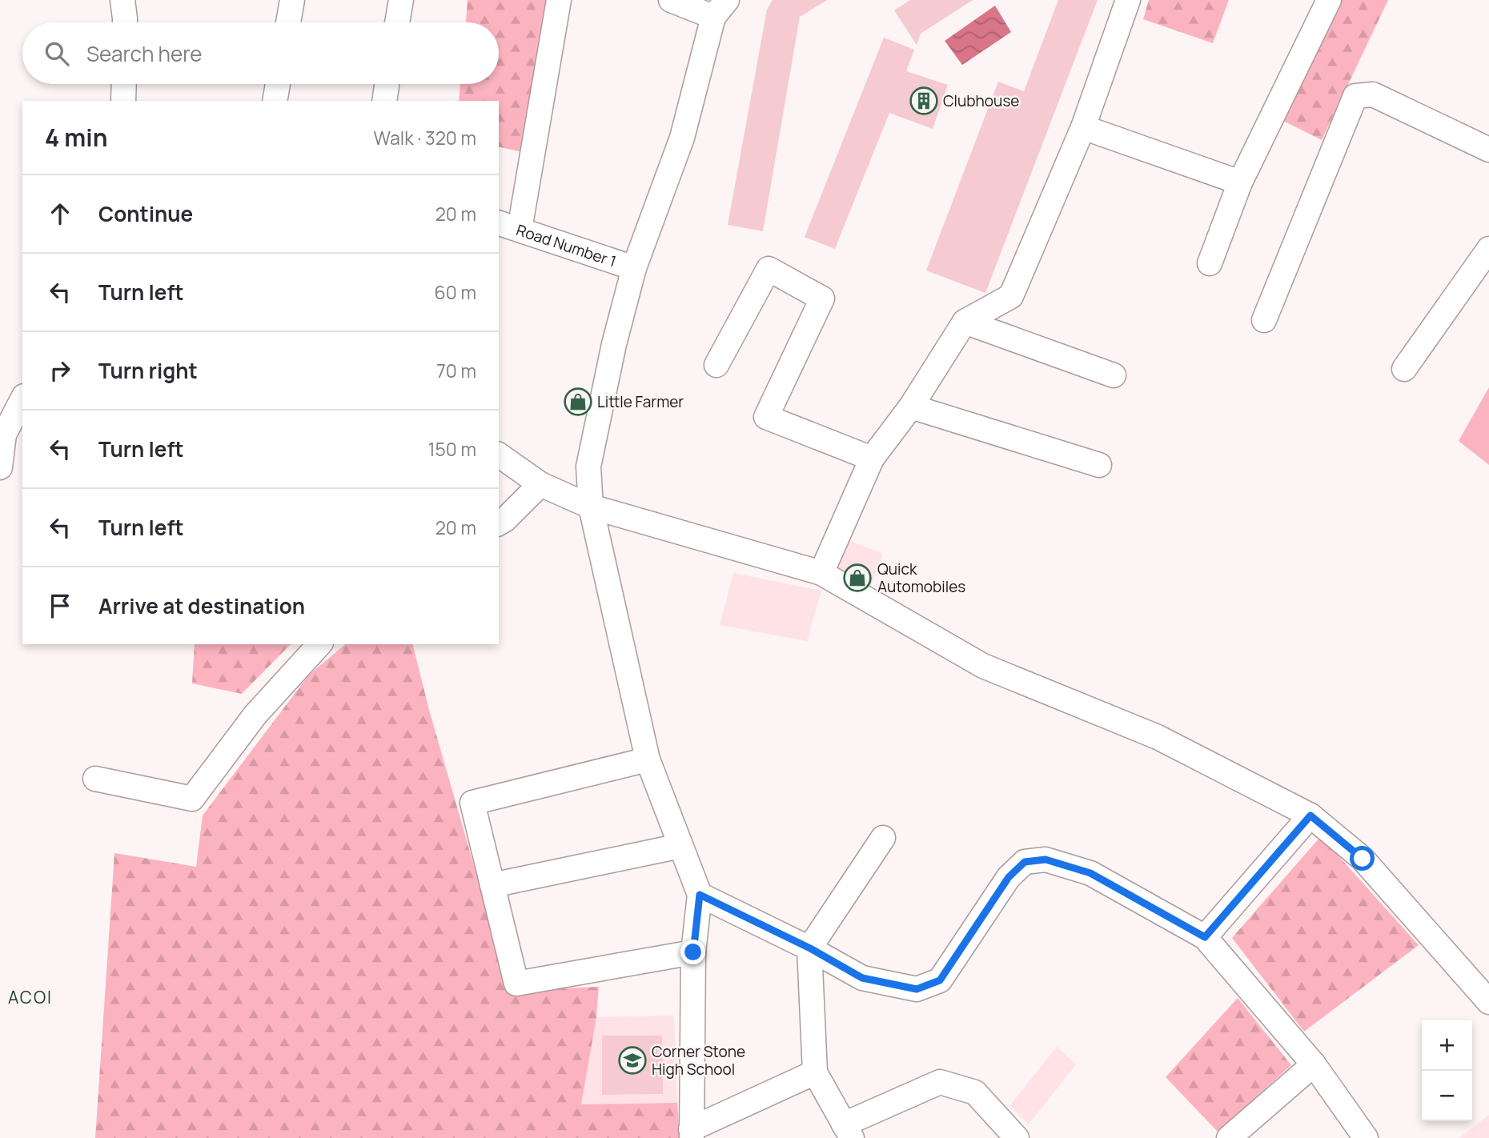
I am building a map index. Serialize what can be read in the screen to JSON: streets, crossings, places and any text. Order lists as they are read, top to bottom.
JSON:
{
  "streets": {
    "street": ["Road Number 1"]
  },
  "districts": ["ACOI"],
  "places": {
    "building": ["Clubhouse"],
    "shop": ["Little Farmer", "Quick Automobiles"],
    "school or university": ["Corner Stone High School"]
  },
  "page": {
    "search": "Search here",
    "heading": ["4 min", "Walk · 320 m"],
    "list": [
      ["Continue", "20 m"],
      ["Turn left", "60 m"],
      ["Turn right", "70 m"],
      ["Turn left", "150 m"],
      ["Turn left", "20 m"],
      "Arrive at destination"
    ],
    "map_buttons": ["+", "−"]
  }
}
